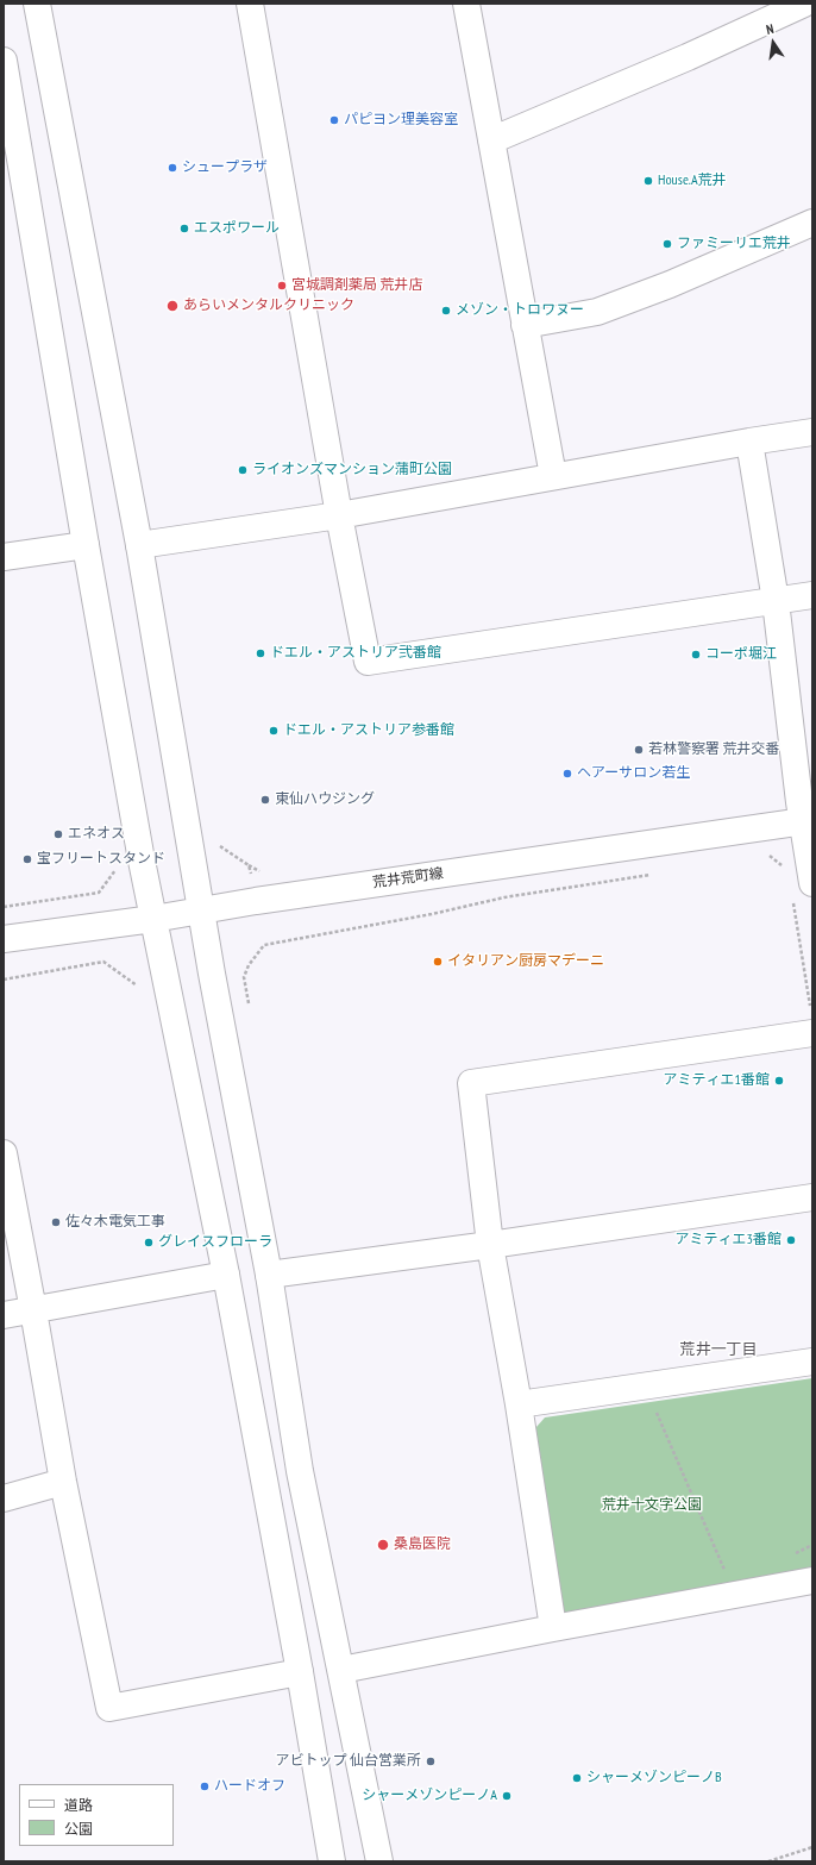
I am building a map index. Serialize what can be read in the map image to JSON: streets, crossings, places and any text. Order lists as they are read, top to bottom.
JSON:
{
  "streets": {
    "street": ["荒井荒町線"]
  },
  "districts": ["荒井一丁目"],
  "parks": ["荒井十文字公園"],
  "places": [
    "パピヨン理美容室",
    "シュープラザ",
    "House.A荒井",
    "エスポワール",
    "ファミーリエ荒井",
    "宮城調剤薬局 荒井店",
    "あらいメンタルクリニック",
    "メゾン・トロワヌー",
    "ライオンズマンション蒲町公園",
    "ドエル・アストリア弐番館",
    "コーポ堀江",
    "ドエル・アストリア参番館",
    "若林警察署 荒井交番",
    "ヘアーサロン若生",
    "東仙ハウジング",
    "エネオス",
    "宝フリートスタンド",
    "イタリアン厨房マデーニ",
    "アミティエ1番館",
    "佐々木電気工事",
    "アミティエ3番館",
    "グレイスフローラ",
    "桑島医院",
    "アビトップ 仙台営業所",
    "シャーメゾンピーノB",
    "ハードオフ",
    "シャーメゾンピーノA"
  ],
  "legend": ["道路", "公園"],
  "north": "top"
}
